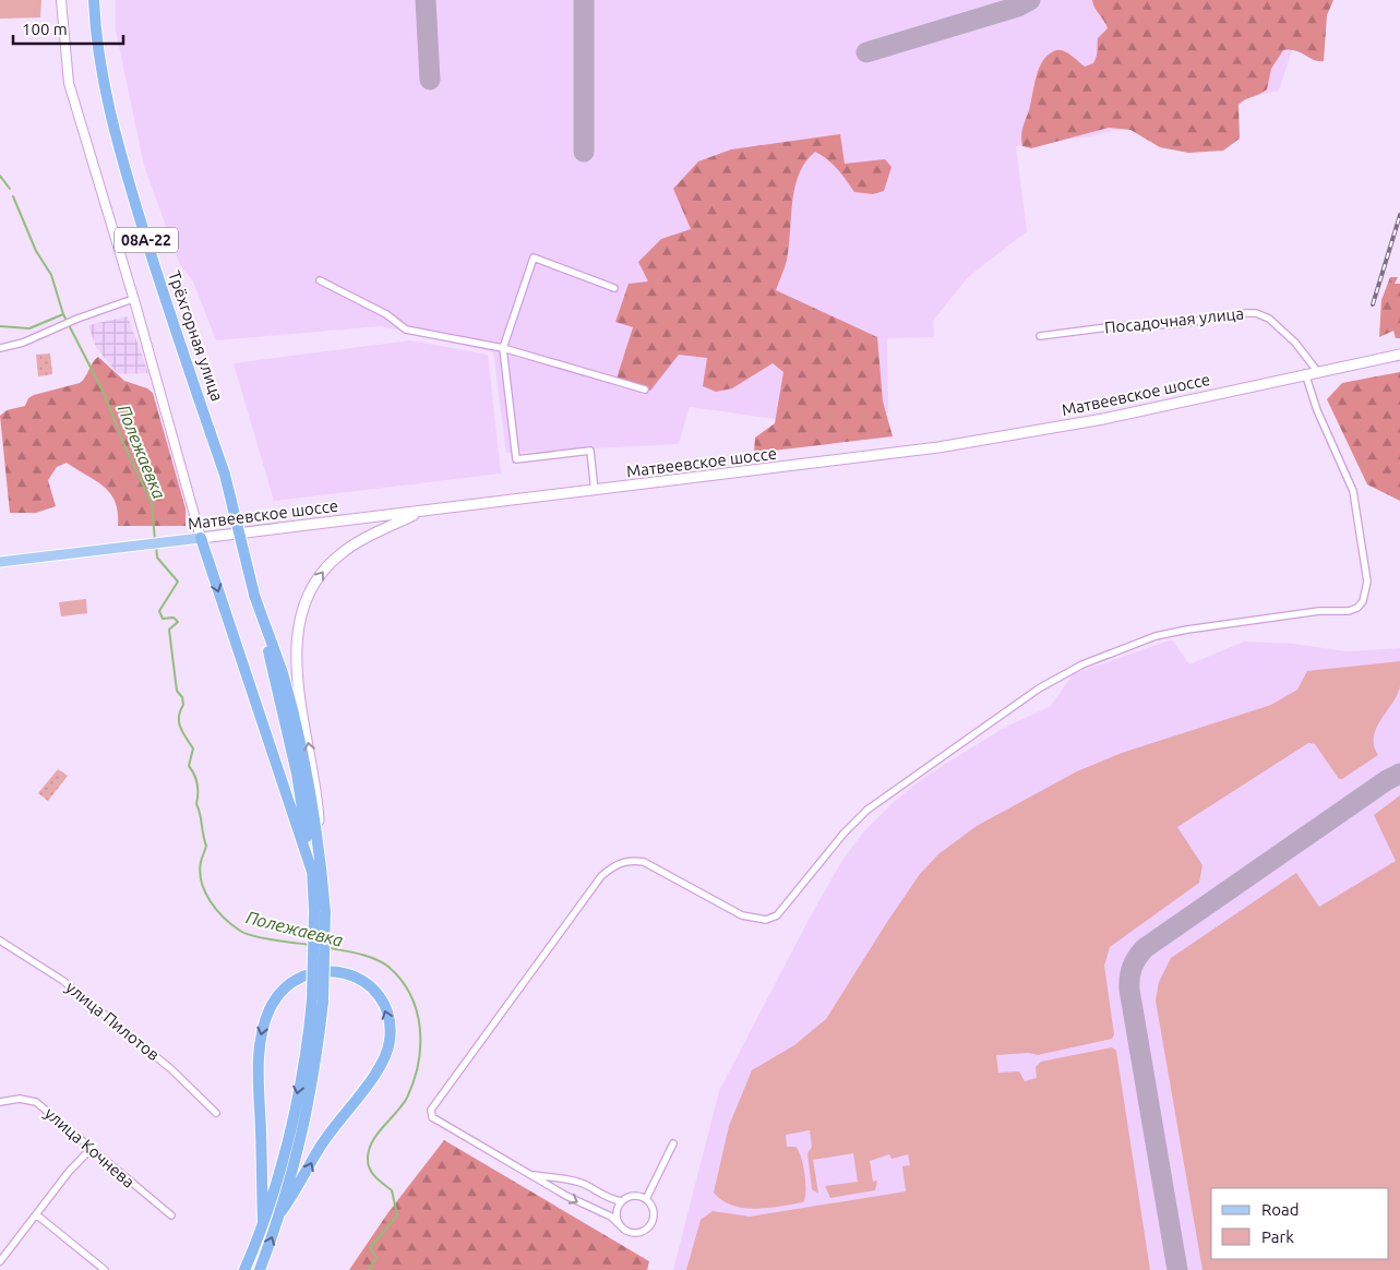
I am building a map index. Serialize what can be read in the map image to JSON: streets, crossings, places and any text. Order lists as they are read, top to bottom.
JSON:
{
  "streets": {
    "highway": ["08А-22", "Трёхгорная улица"],
    "main road": ["Матвеевское шоссе"],
    "street": ["Посадочная улица", "улица Пилотов", "улица Кочнева"]
  },
  "crossings": [
    ["Посадочная улица", "Матвеевское шоссе"]
  ],
  "water": ["Полежаевка"],
  "legend": ["Road", "Park"],
  "scale_bar": "100 m"
}
